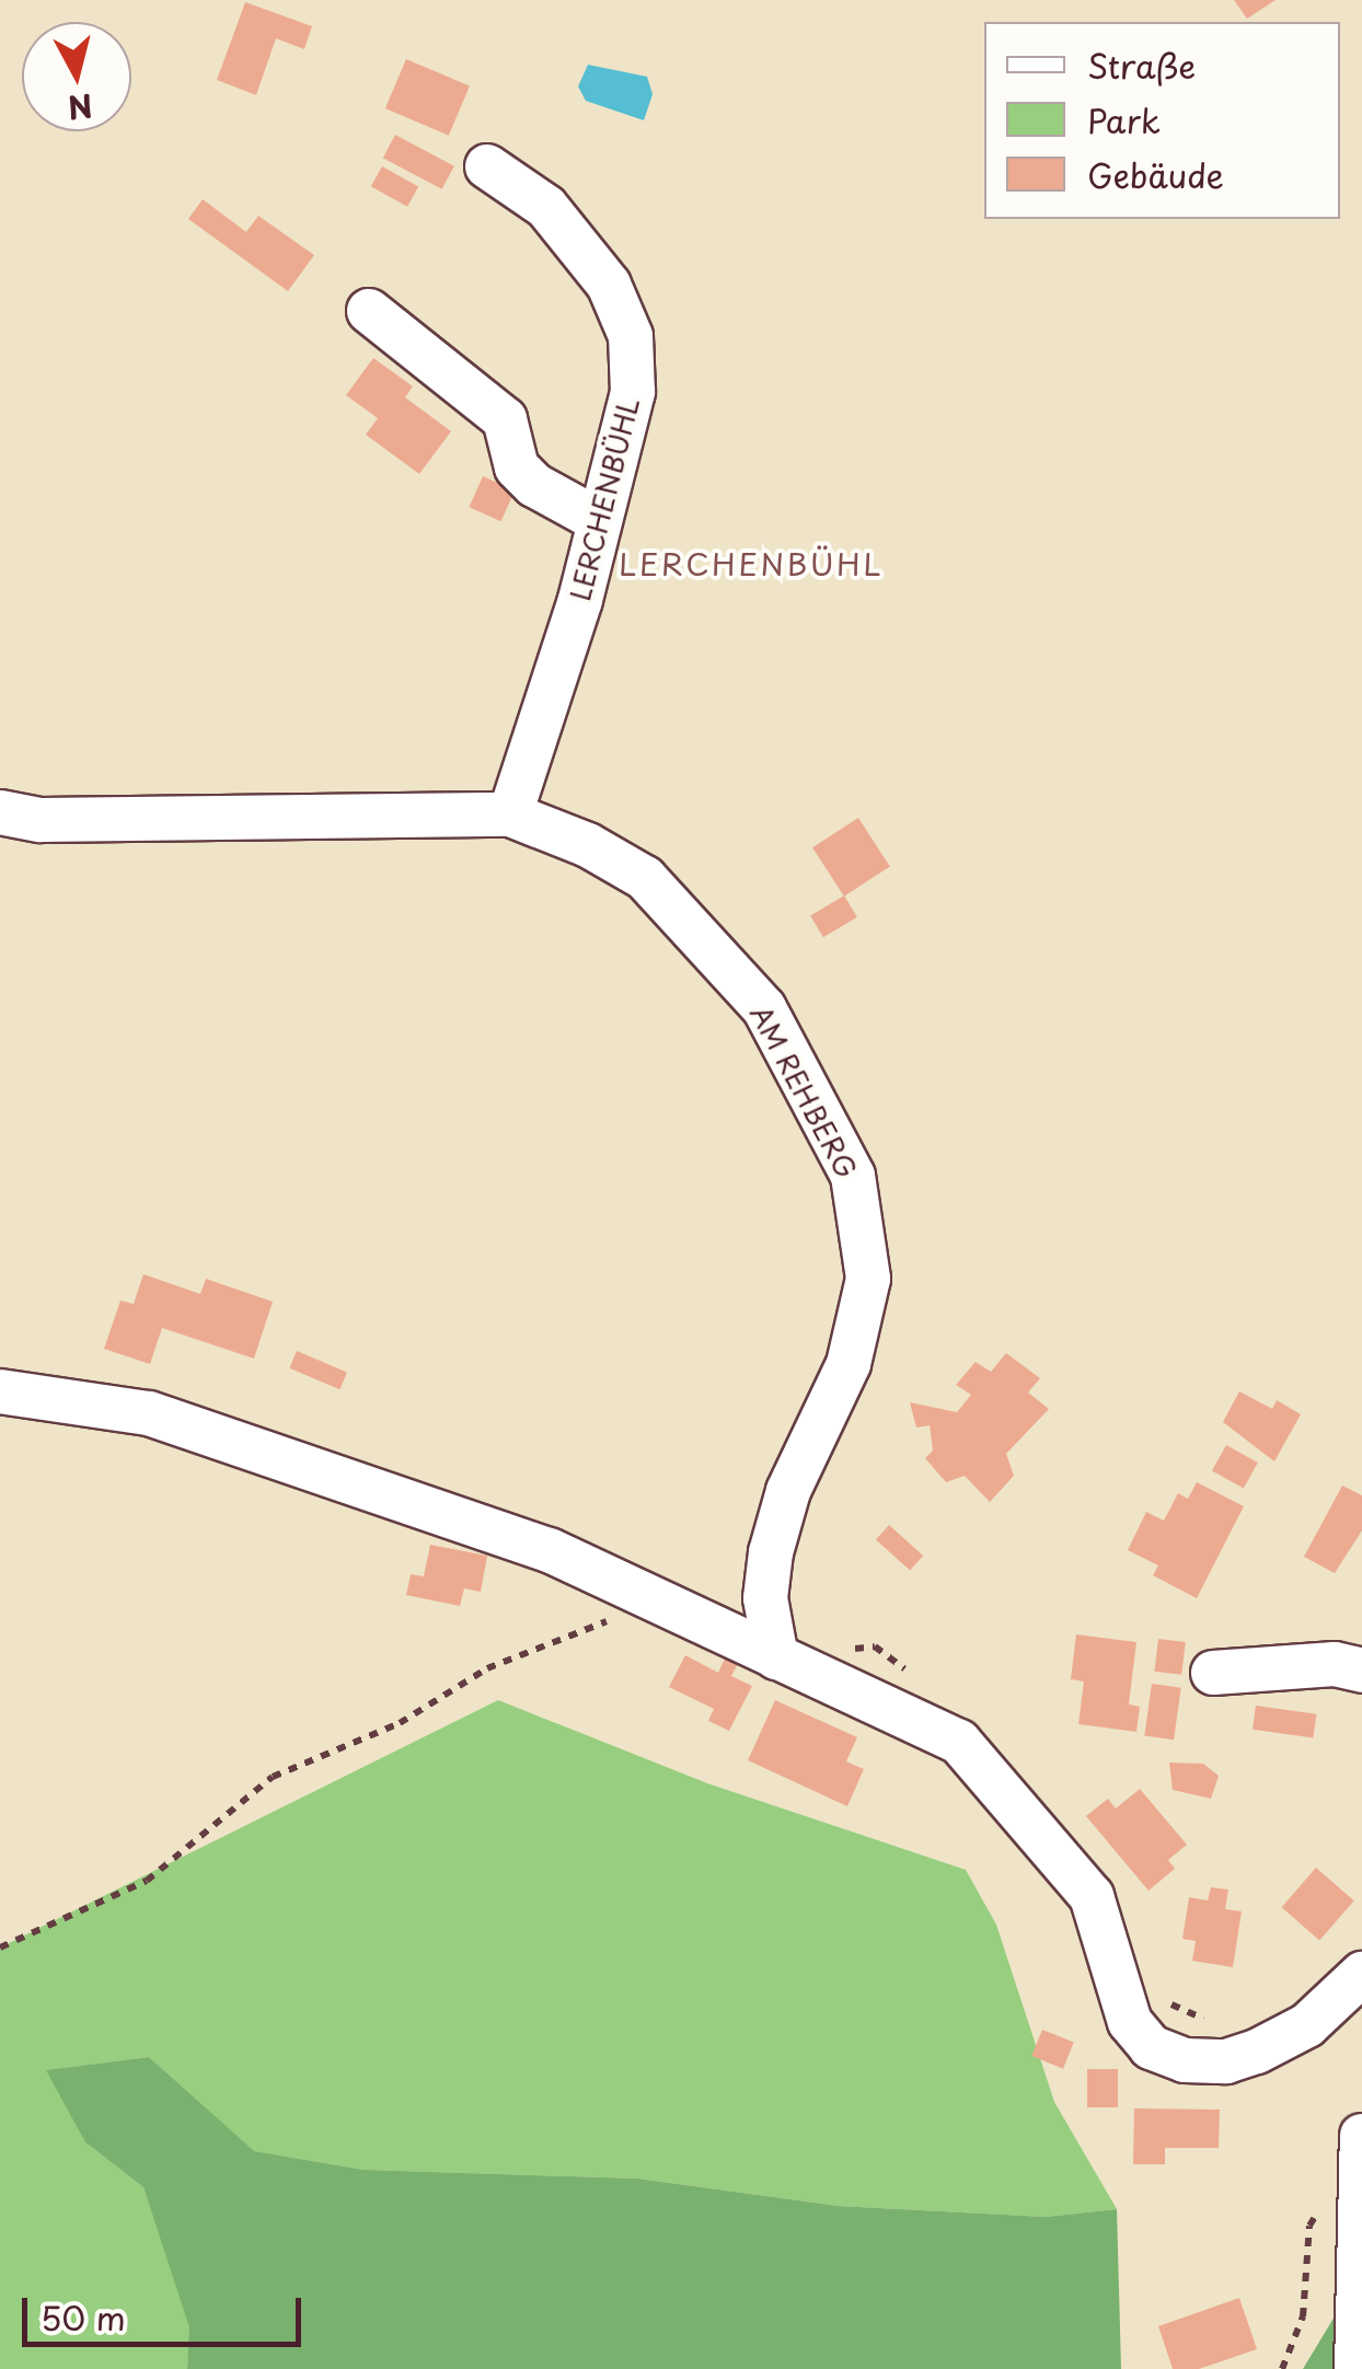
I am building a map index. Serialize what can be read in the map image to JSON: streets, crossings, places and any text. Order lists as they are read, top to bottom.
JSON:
{
  "streets": {
    "street": ["LERCHENBÜHL", "AM REHBERG"]
  },
  "crossings": [
    ["LERCHENBÜHL", "AM REHBERG"]
  ],
  "districts": ["LERCHENBÜHL"],
  "legend": ["Straße", "Park", "Gebäude"],
  "scale_bar": "50 m",
  "north": "bottom"
}
